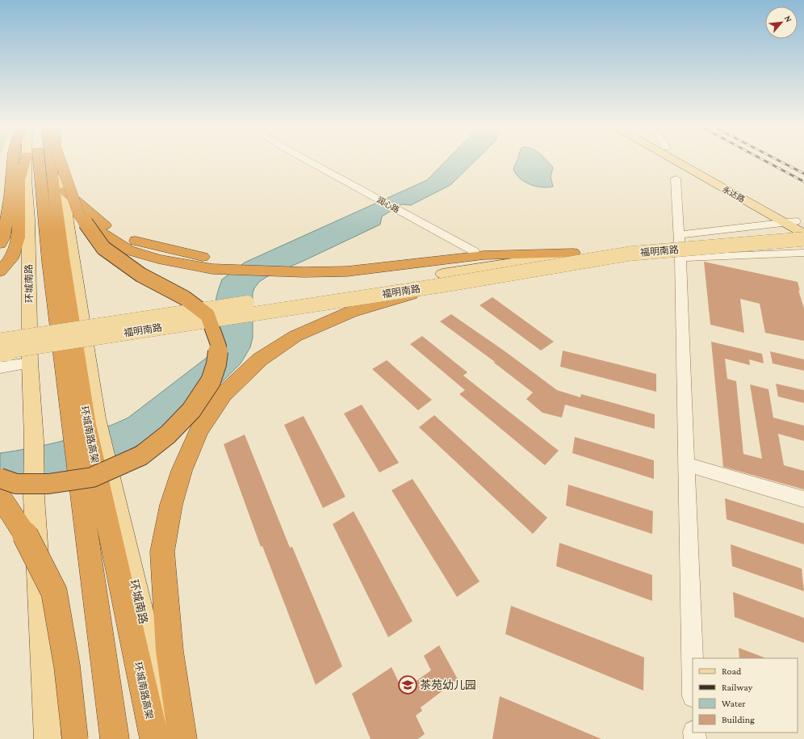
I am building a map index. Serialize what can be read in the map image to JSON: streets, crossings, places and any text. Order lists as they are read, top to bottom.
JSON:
{
  "streets": {
    "highway": ["环城南路高架"],
    "main road": ["永达路", "福明南路", "环城南路"],
    "street": ["润心路"]
  },
  "crossings": [
    ["永达路", "福明南路"]
  ],
  "places": {
    "school or university": ["茶苑幼儿园"]
  },
  "legend": [
    "Road",
    "Railway",
    "Water",
    "Building"
  ],
  "north": "top right"
}
